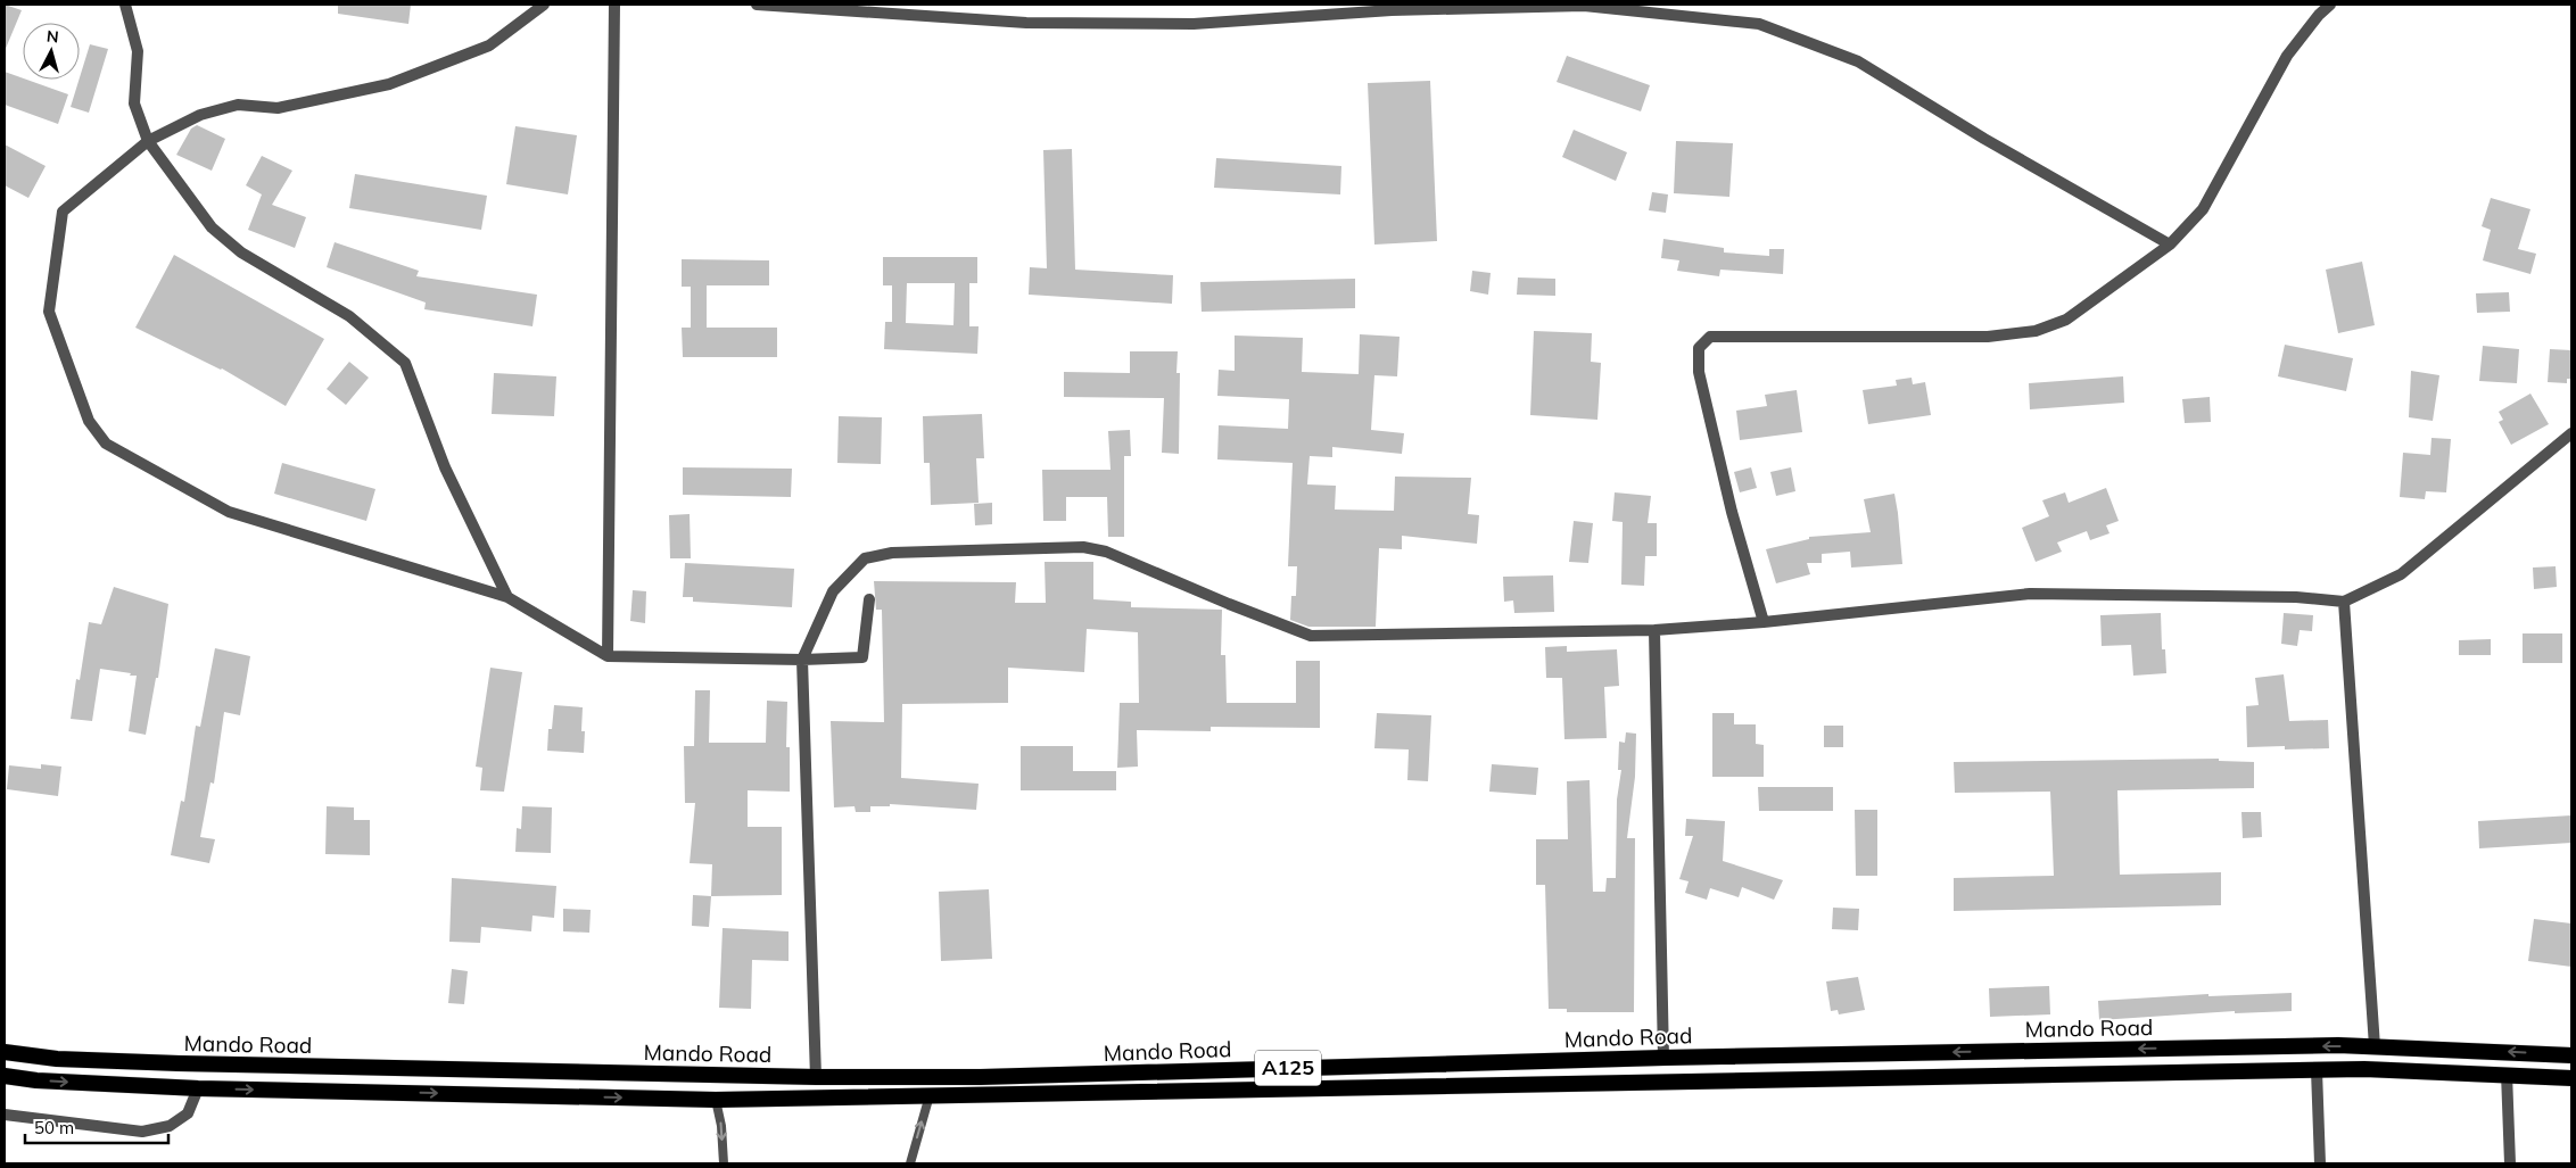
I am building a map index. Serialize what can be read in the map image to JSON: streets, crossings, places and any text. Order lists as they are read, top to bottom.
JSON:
{
  "streets": {
    "highway": ["Mando Road", "A125"]
  },
  "scale_bar": "50 m",
  "north": "top"
}
